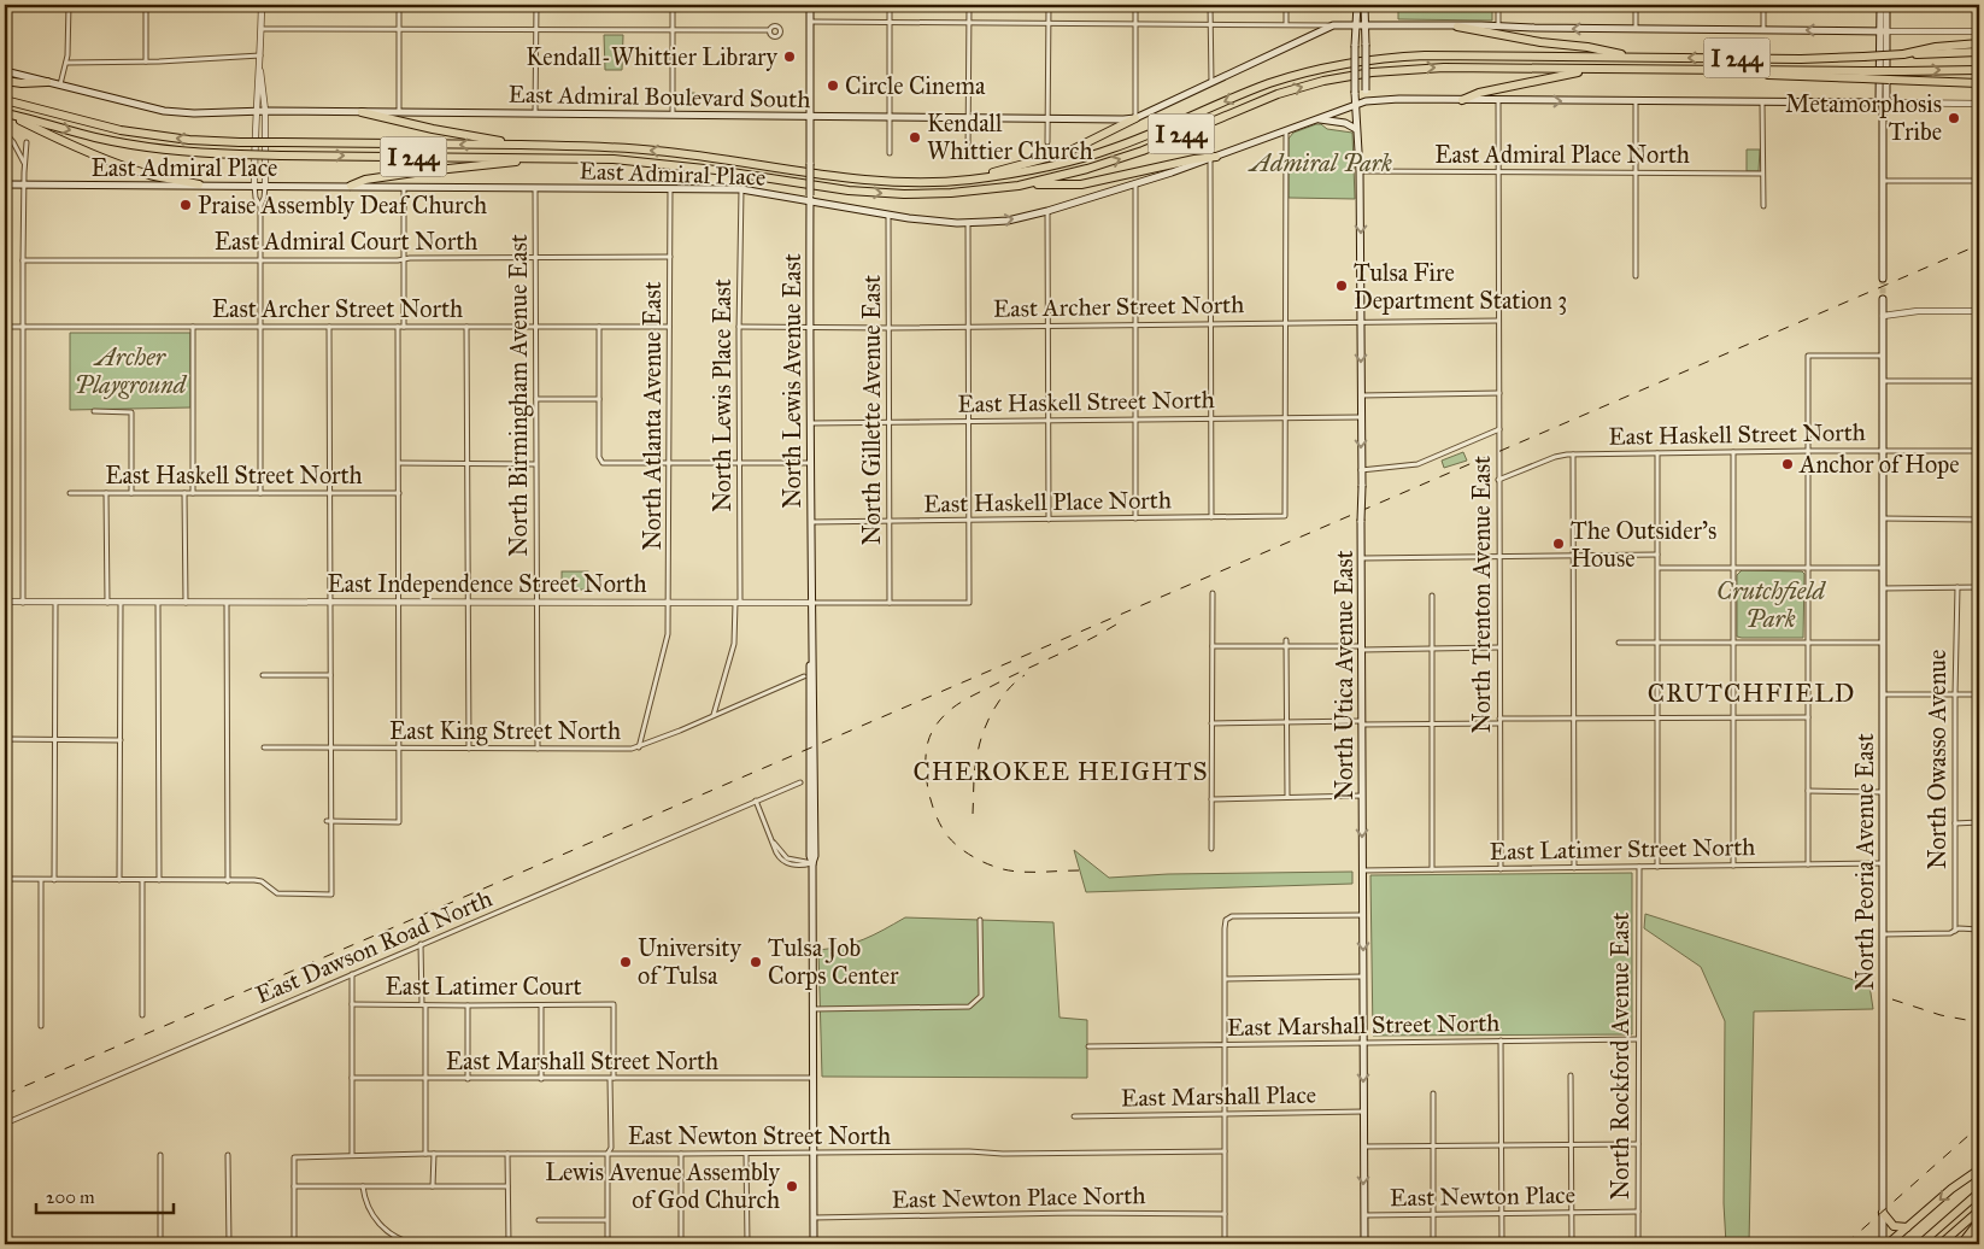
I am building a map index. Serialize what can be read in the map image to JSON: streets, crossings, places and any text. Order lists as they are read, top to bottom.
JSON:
{
  "streets": {
    "highway": ["I 244"],
    "main road": [
      "East Admiral Boulevard South",
      "East Admiral Place",
      "North Lewis Avenue East",
      "North Utica Avenue East",
      "North Peoria Avenue East"
    ],
    "street": [
      "East Admiral Place North",
      "East Admiral Court North",
      "East Archer Street North",
      "North Birmingham Avenue East",
      "North Lewis Place East",
      "East Haskell Street North",
      "North Gillette Avenue East",
      "North Atlanta Avenue East",
      "East Haskell Place North",
      "East Independence Street North",
      "North Trenton Avenue East",
      "East King Street North",
      "North Owasso Avenue",
      "East Latimer Street North",
      "East Dawson Road North",
      "East Latimer Court",
      "East Marshall Street North",
      "North Rockford Avenue East",
      "East Marshall Place",
      "East Newton Street North",
      "East Newton Place",
      "East Newton Place North"
    ]
  },
  "crossings": [
    ["East Admiral Boulevard South", "North Lewis Avenue East"],
    ["East Admiral Place North", "North Trenton Avenue East"],
    ["East Admiral Place North", "North Utica Avenue East"],
    ["East Admiral Place", "North Lewis Avenue East"],
    ["East Admiral Place", "North Birmingham Avenue East"],
    ["East Admiral Place", "North Lewis Place East"],
    ["East Admiral Place", "North Gillette Avenue East"],
    ["East Admiral Place", "North Atlanta Avenue East"],
    ["East Admiral Place", "North Utica Avenue East"],
    ["East Admiral Court North", "North Birmingham Avenue East"],
    ["East Admiral Court North", "North Atlanta Avenue East"],
    ["East Archer Street North", "North Lewis Avenue East"],
    ["East Archer Street North", "North Birmingham Avenue East"],
    ["East Archer Street North", "North Lewis Place East"],
    ["East Archer Street North", "North Gillette Avenue East"],
    ["East Archer Street North", "North Atlanta Avenue East"],
    ["East Archer Street North", "North Trenton Avenue East"],
    ["East Archer Street North", "North Utica Avenue East"],
    ["North Lewis Avenue East", "East Haskell Street North"],
    ["North Lewis Avenue East", "East Haskell Place North"],
    ["North Lewis Avenue East", "East Independence Street North"],
    ["North Lewis Avenue East", "East Marshall Street North"],
    ["North Lewis Avenue East", "East Newton Street North"],
    ["North Lewis Avenue East", "East Newton Place North"],
    ["North Birmingham Avenue East", "East Independence Street North"],
    ["North Birmingham Avenue East", "East King Street North"],
    ["North Lewis Place East", "East Independence Street North"],
    ["North Lewis Place East", "East King Street North"],
    ["East Haskell Street North", "North Gillette Avenue East"],
    ["East Haskell Street North", "East Haskell Place North"],
    ["East Haskell Street North", "North Trenton Avenue East"],
    ["East Haskell Street North", "North Utica Avenue East"],
    ["East Haskell Street North", "North Peoria Avenue East"],
    ["North Gillette Avenue East", "East Haskell Place North"],
    ["North Gillette Avenue East", "East Independence Street North"],
    ["North Atlanta Avenue East", "East Independence Street North"],
    ["North Atlanta Avenue East", "East King Street North"],
    ["East Haskell Place North", "East Independence Street North"],
    ["North Trenton Avenue East", "East Latimer Street North"],
    ["North Utica Avenue East", "East Latimer Street North"],
    ["North Utica Avenue East", "East Marshall Street North"],
    ["North Utica Avenue East", "East Marshall Place"],
    ["North Utica Avenue East", "East Newton Place"],
    ["East Latimer Street North", "North Peoria Avenue East"],
    ["East Latimer Street North", "North Rockford Avenue East"],
    ["East Latimer Court", "East Marshall Street North"],
    ["East Marshall Street North", "North Rockford Avenue East"],
    ["North Rockford Avenue East", "East Newton Place"]
  ],
  "one_way": ["North Utica Avenue East"],
  "districts": ["CRUTCHFIELD", "CHEROKEE HEIGHTS"],
  "parks": ["Admiral Park", "Archer Playground", "Crutchfield Park"],
  "places": [
    "Kendall-Whittier Library",
    "Circle Cinema",
    "Metamorphosis Tribe",
    "Kendall Whittier Church",
    "Praise Assembly Deaf Church",
    "Tulsa Fire Department Station 3",
    "Anchor of Hope",
    "The Outsider's House",
    "University of Tulsa",
    "Tulsa Job Corps Center",
    "Lewis Avenue Assembly of God Church"
  ],
  "scale_bar": "200 m"
}
